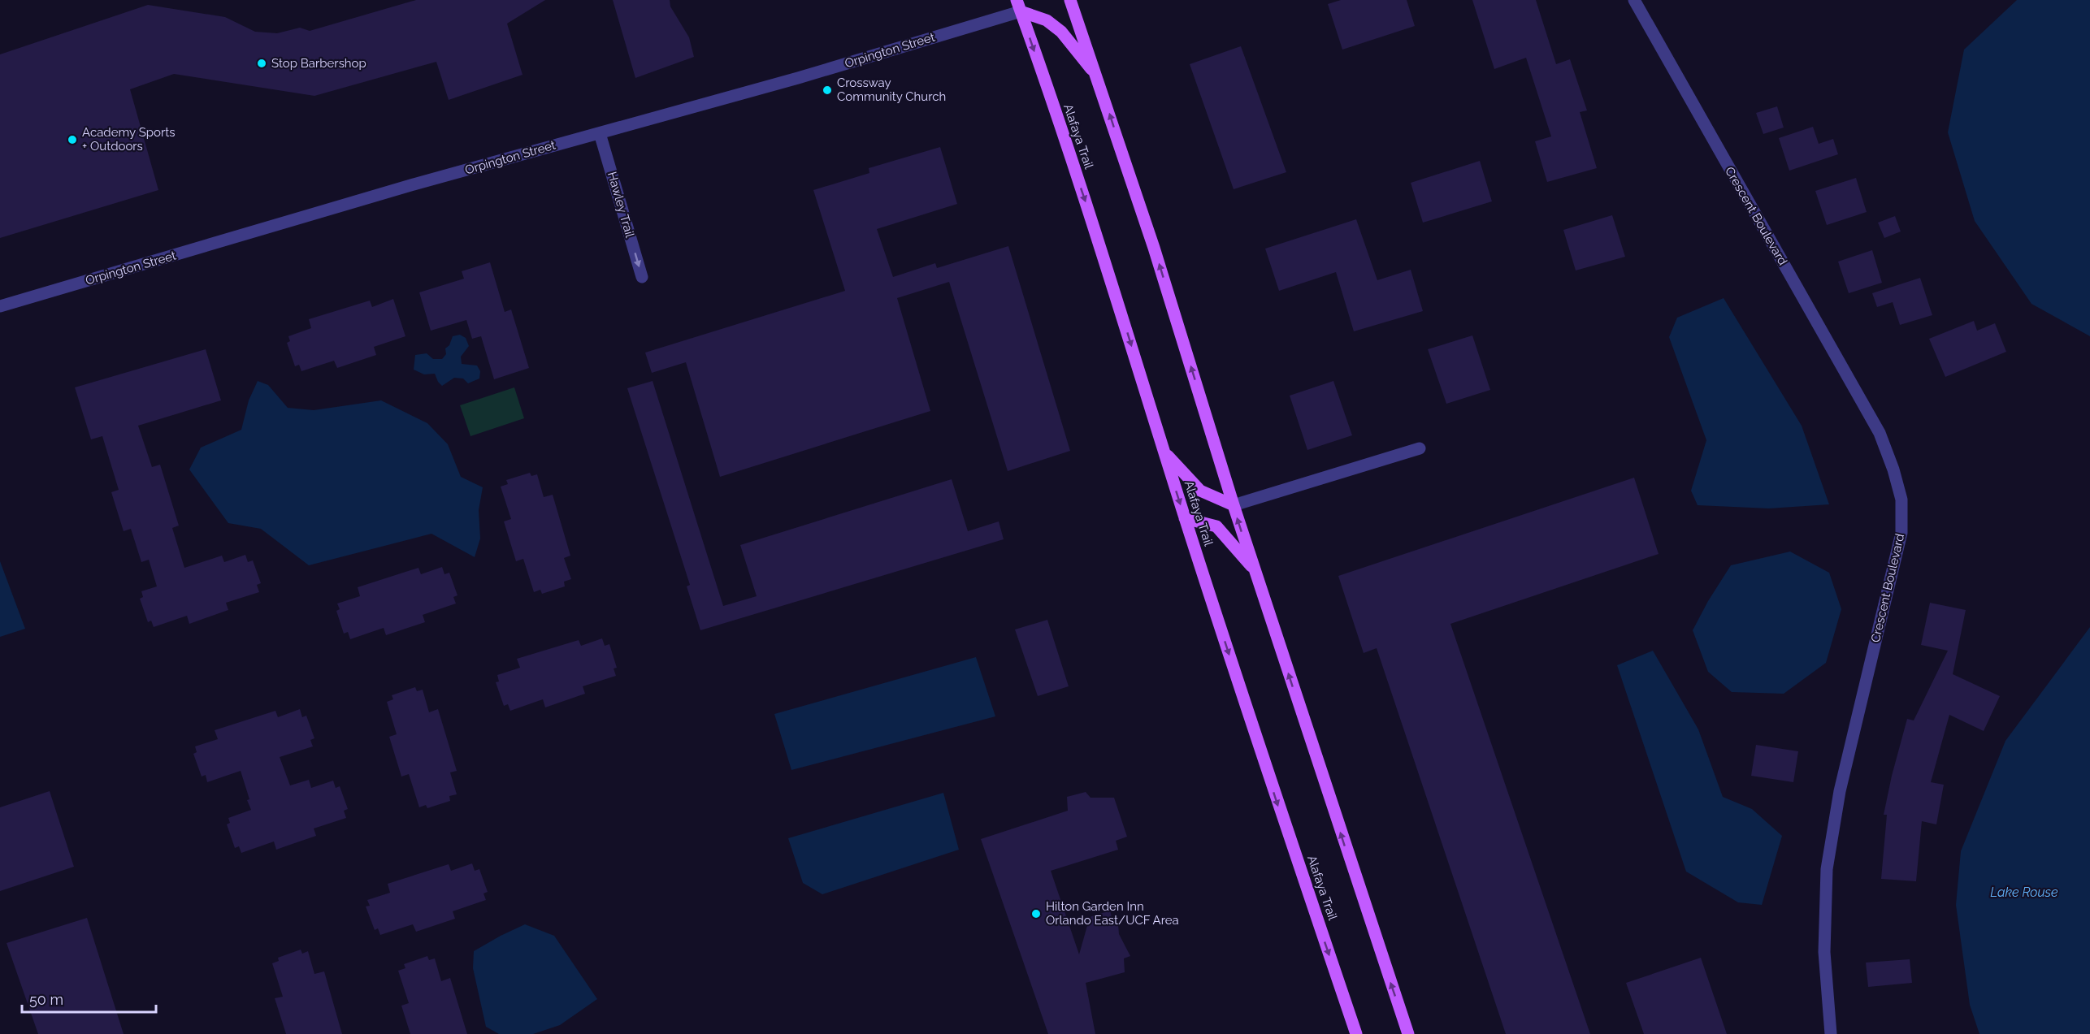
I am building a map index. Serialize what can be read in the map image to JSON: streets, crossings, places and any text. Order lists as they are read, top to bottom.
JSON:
{
  "streets": {
    "main road": ["Alafaya Trail"],
    "street": ["Orpington Street", "Hawley Trail", "Crescent Boulevard"]
  },
  "crossings": [
    ["Orpington Street", "Alafaya Trail"],
    ["Orpington Street", "Hawley Trail"]
  ],
  "one_way": ["Hawley Trail"],
  "water": ["Lake Rouse"],
  "places": [
    "Stop Barbershop",
    "Crossway Community Church",
    "Academy Sports + Outdoors",
    "Hilton Garden Inn Orlando East/UCF Area"
  ],
  "scale_bar": "50 m"
}
